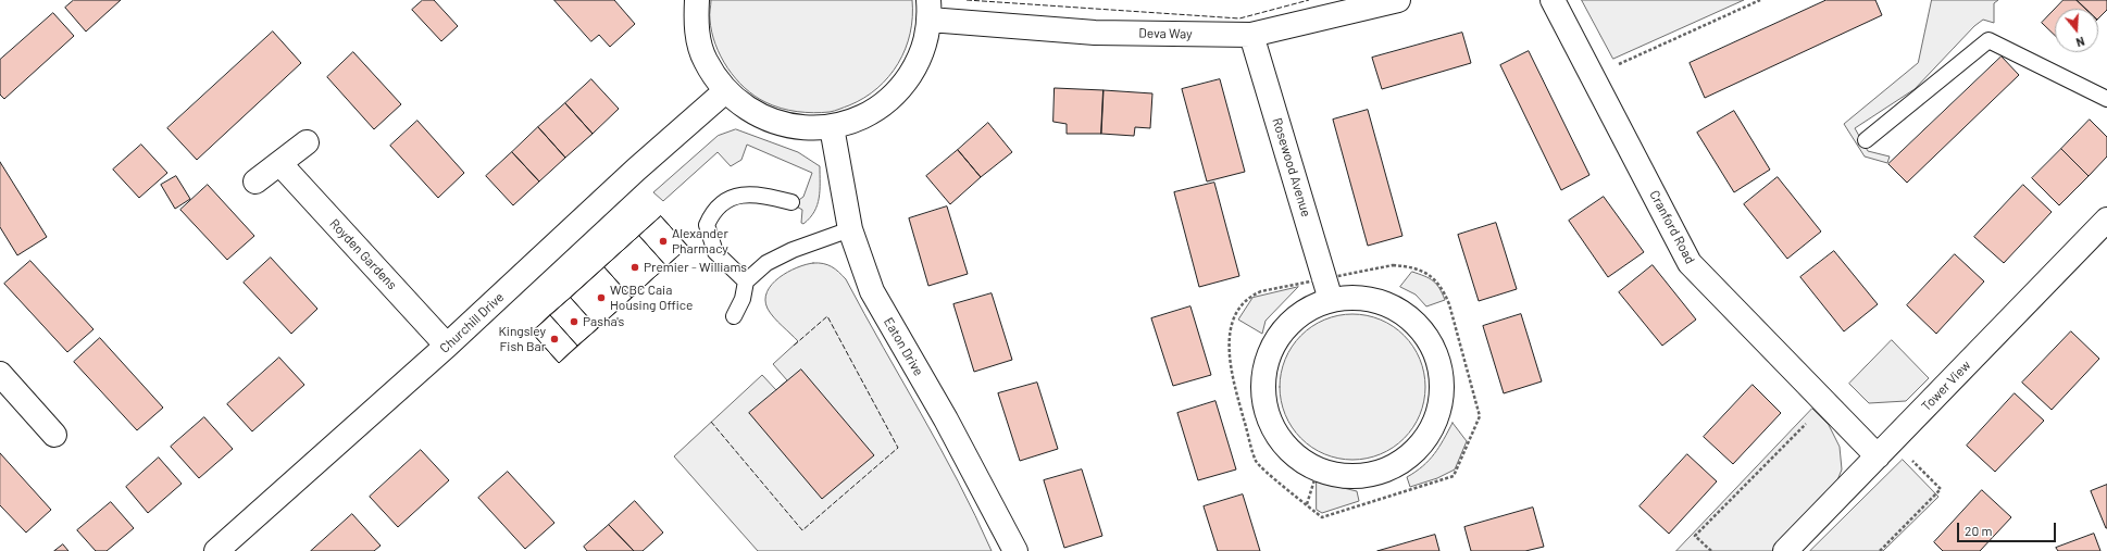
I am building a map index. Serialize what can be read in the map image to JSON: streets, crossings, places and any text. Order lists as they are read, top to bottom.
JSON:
{
  "streets": {
    "street": [
      "Deva Way",
      "Rosewood Avenue",
      "Cranford Road",
      "Royden Gardens",
      "Churchill Drive",
      "Eaton Drive",
      "Tower View"
    ]
  },
  "crossings": [
    ["Deva Way", "Rosewood Avenue"],
    ["Cranford Road", "Tower View"],
    ["Royden Gardens", "Churchill Drive"]
  ],
  "places": [
    "Alexander Pharmacy",
    "Premier - Williams",
    "WCBC Caia Housing Office",
    "Pasha's",
    "Kingsley Fish Bar"
  ],
  "scale_bar": "20 m",
  "north": "bottom"
}
